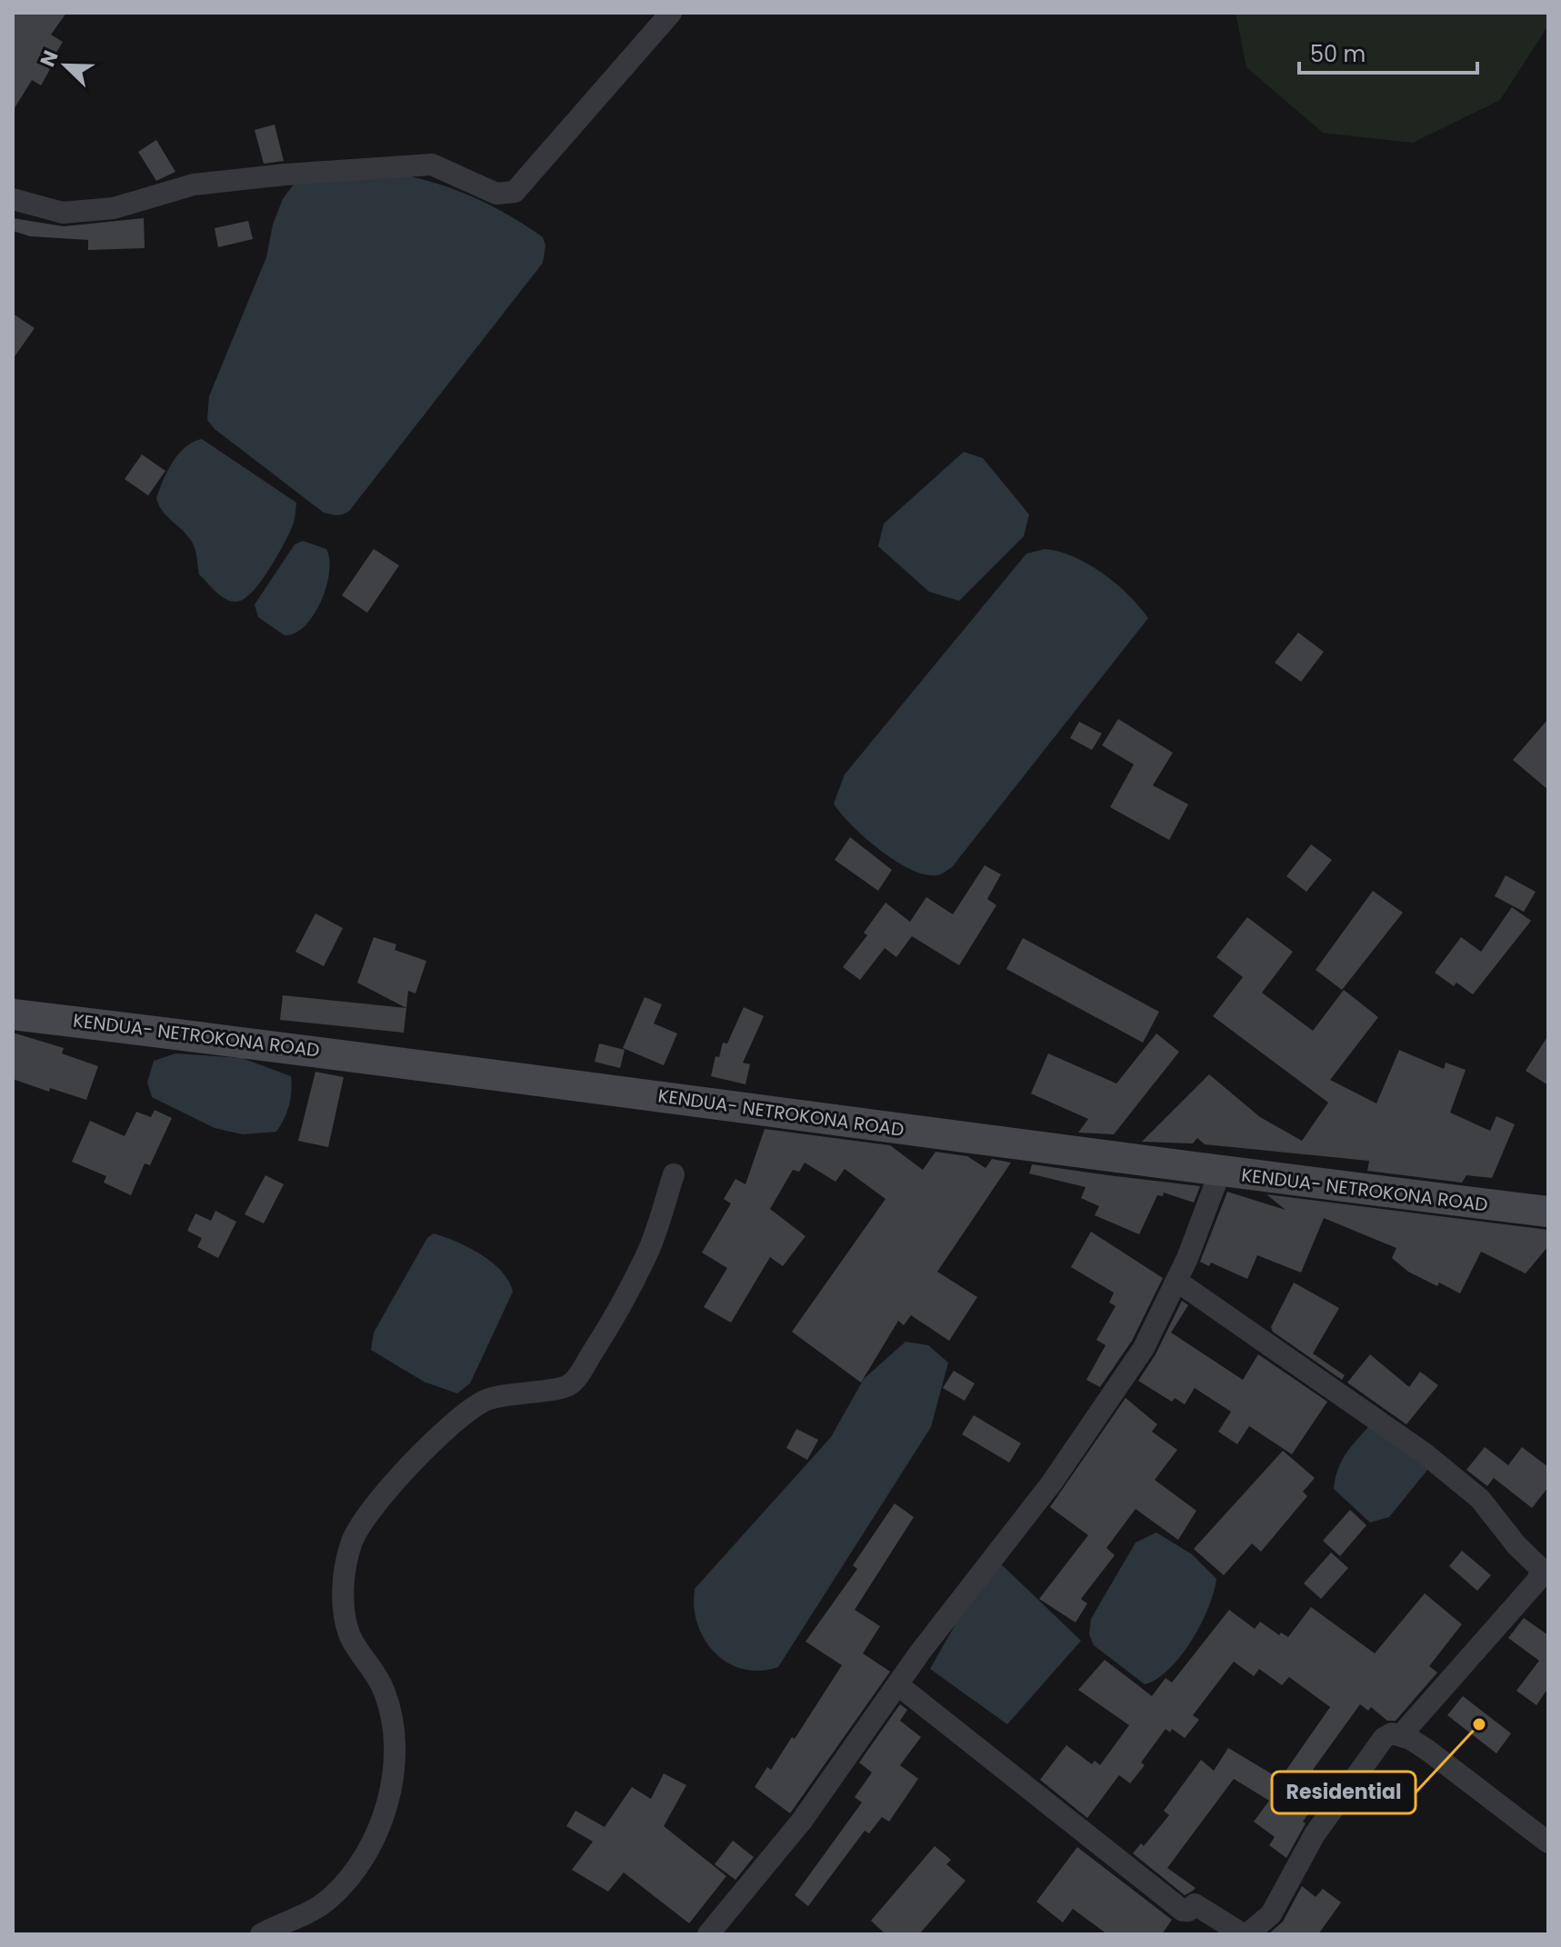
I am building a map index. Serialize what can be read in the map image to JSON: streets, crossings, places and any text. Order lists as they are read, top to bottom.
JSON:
{
  "streets": {
    "main road": ["KENDUA- NETROKONA ROAD"]
  },
  "places": ["Residential"],
  "scale_bar": "50 m",
  "north": "top left"
}
